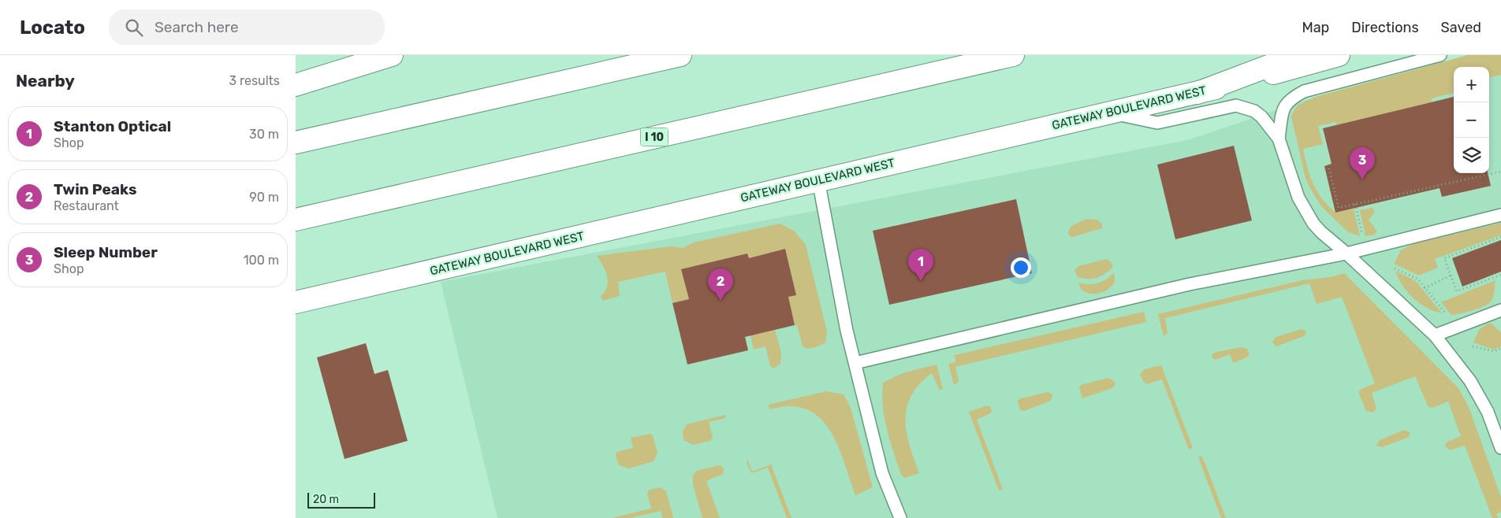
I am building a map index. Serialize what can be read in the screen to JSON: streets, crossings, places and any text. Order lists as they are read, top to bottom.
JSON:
{
  "streets": {
    "main road": ["GATEWAY BOULEVARD WEST", "I 10"]
  },
  "scale_bar": "20 m",
  "page": {
    "header": "Locato",
    "search": "Search here",
    "nav": ["Map", "Directions", "Saved"],
    "heading": ["Nearby", "3 results"],
    "map_buttons": ["+", "−"],
    "list": [
      {
        "mark": "1",
        "name": "Stanton Optical",
        "note": "Shop",
        "value": "30 m"
      },
      {
        "mark": "2",
        "name": "Twin Peaks",
        "note": "Restaurant",
        "value": "90 m"
      },
      {
        "mark": "3",
        "name": "Sleep Number",
        "note": "Shop",
        "value": "100 m"
      }
    ],
    "pins": ["3", "1", "2"],
    "scale": "20 m"
  }
}
